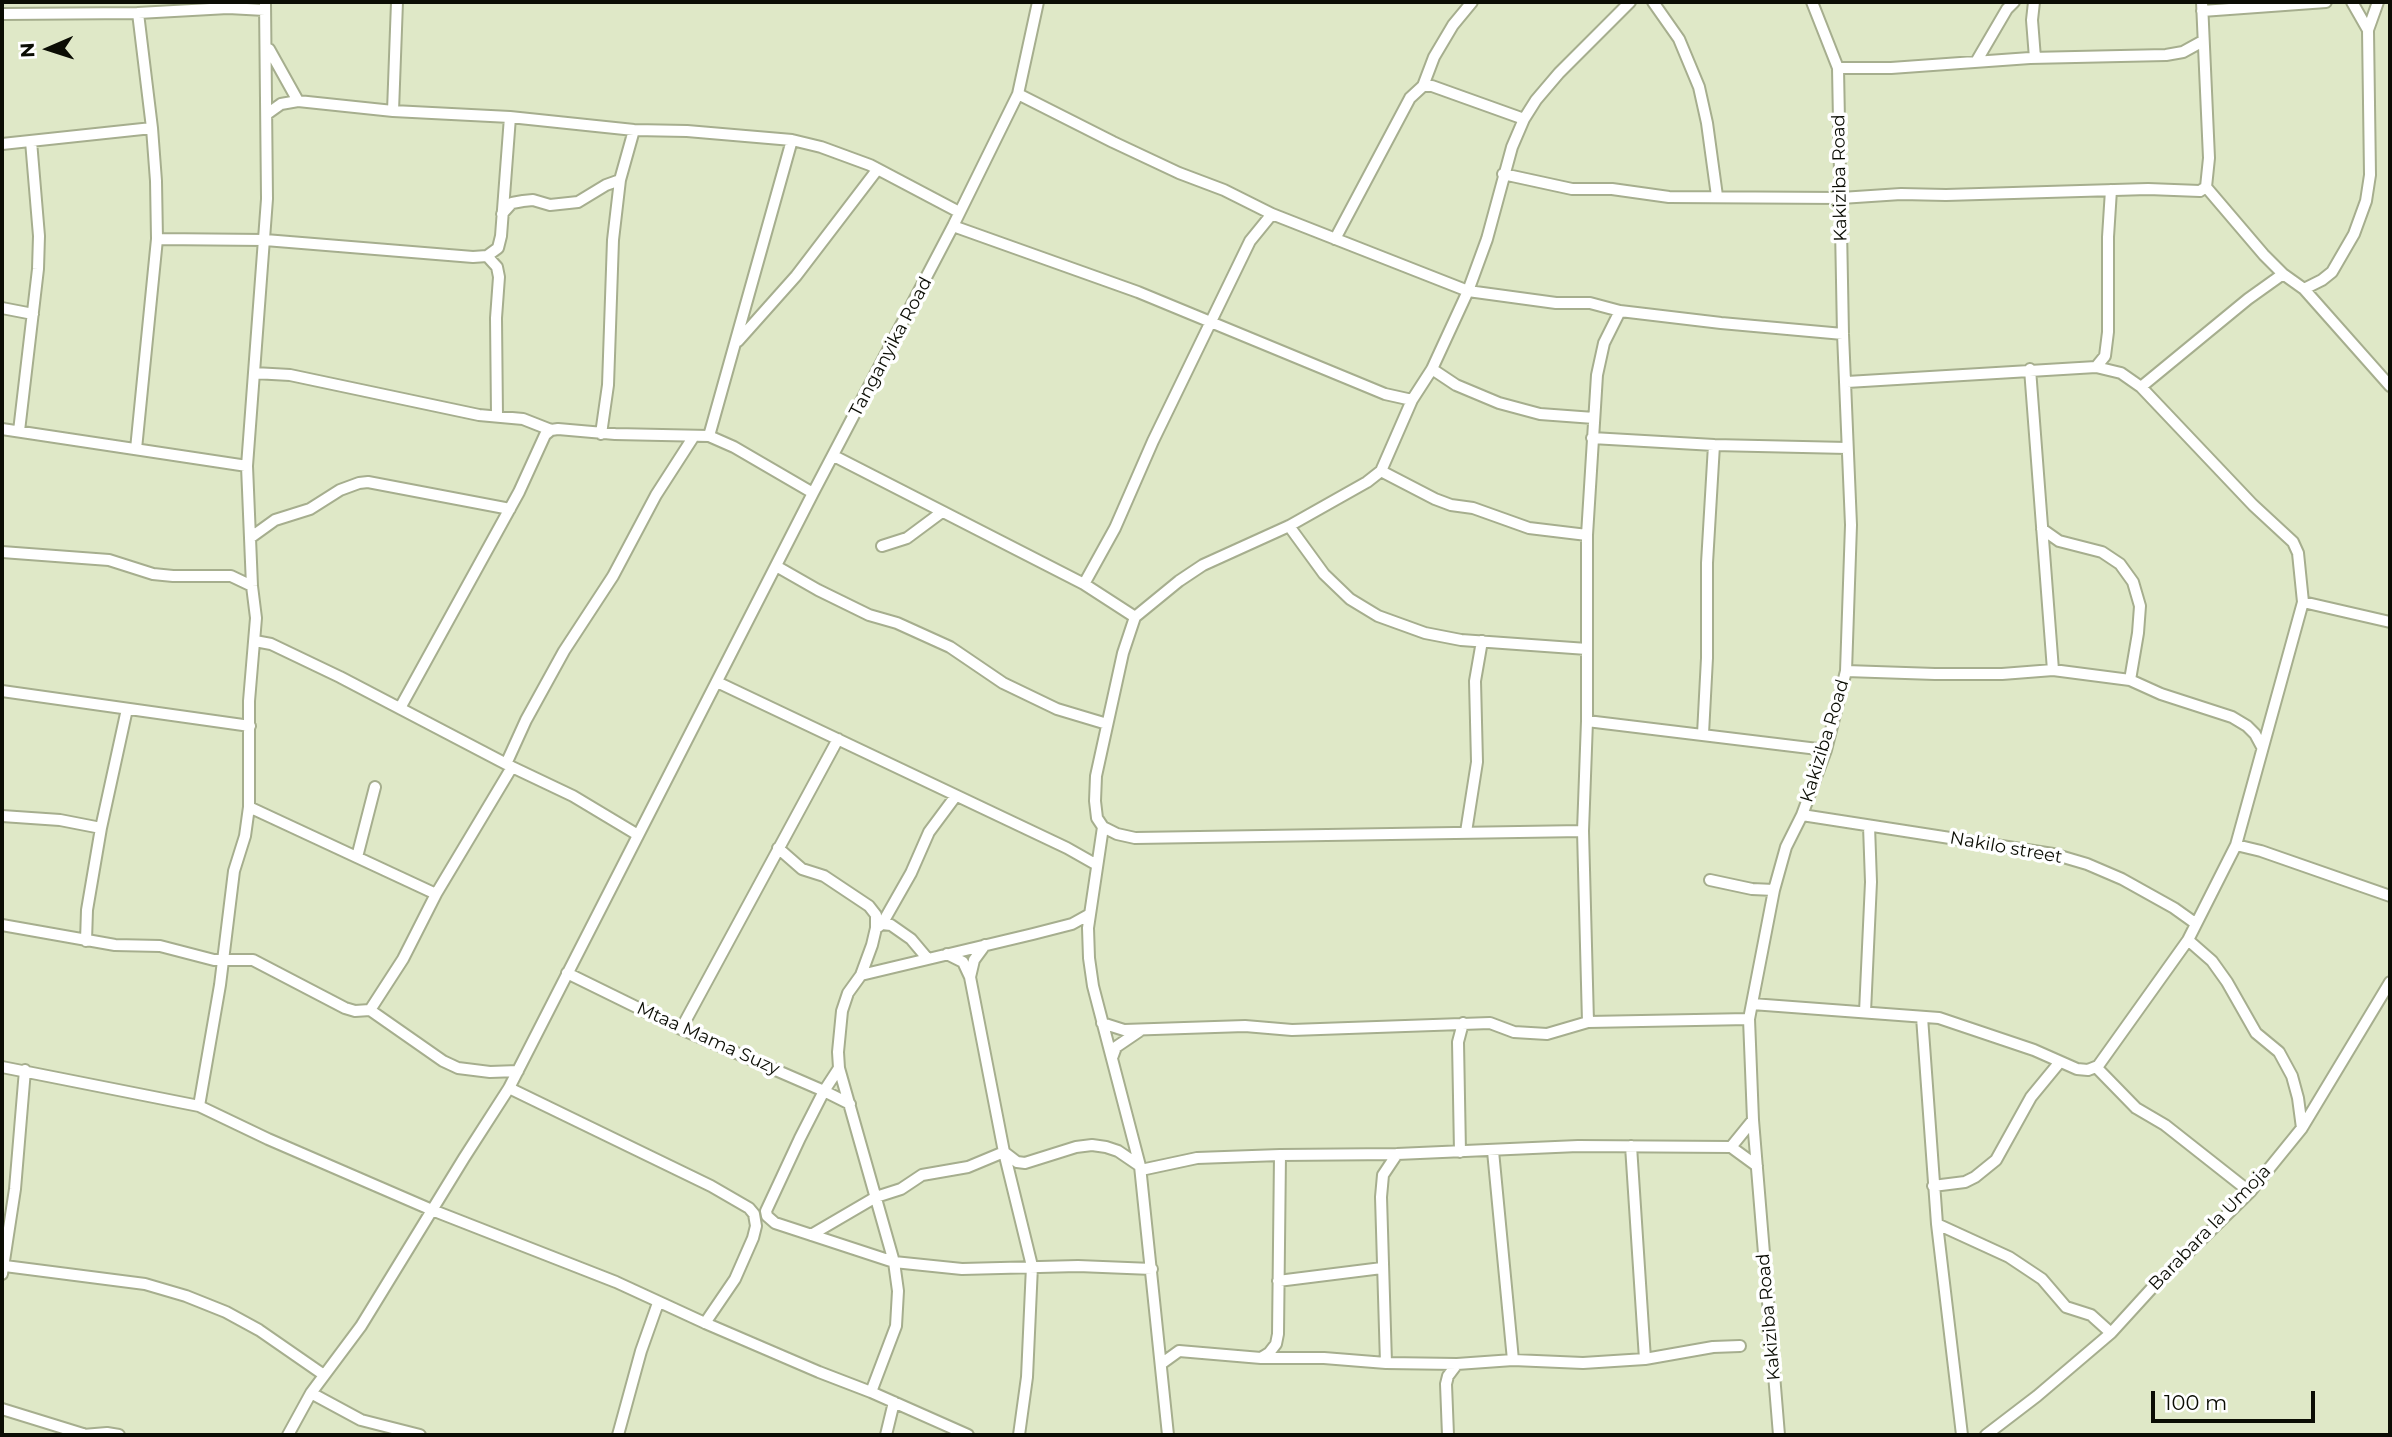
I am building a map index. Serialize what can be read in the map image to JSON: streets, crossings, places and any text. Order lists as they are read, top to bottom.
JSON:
{
  "streets": {
    "street": [
      "Kakiziba Road",
      "Tanganyika Road",
      "Nakilo street",
      "Mtaa Mama Suzy",
      "Barabara la Umoja"
    ]
  },
  "crossings": [
    ["Kakiziba Road", "Nakilo street"],
    ["Tanganyika Road", "Mtaa Mama Suzy"]
  ],
  "scale_bar": "100 m",
  "north": "left"
}
